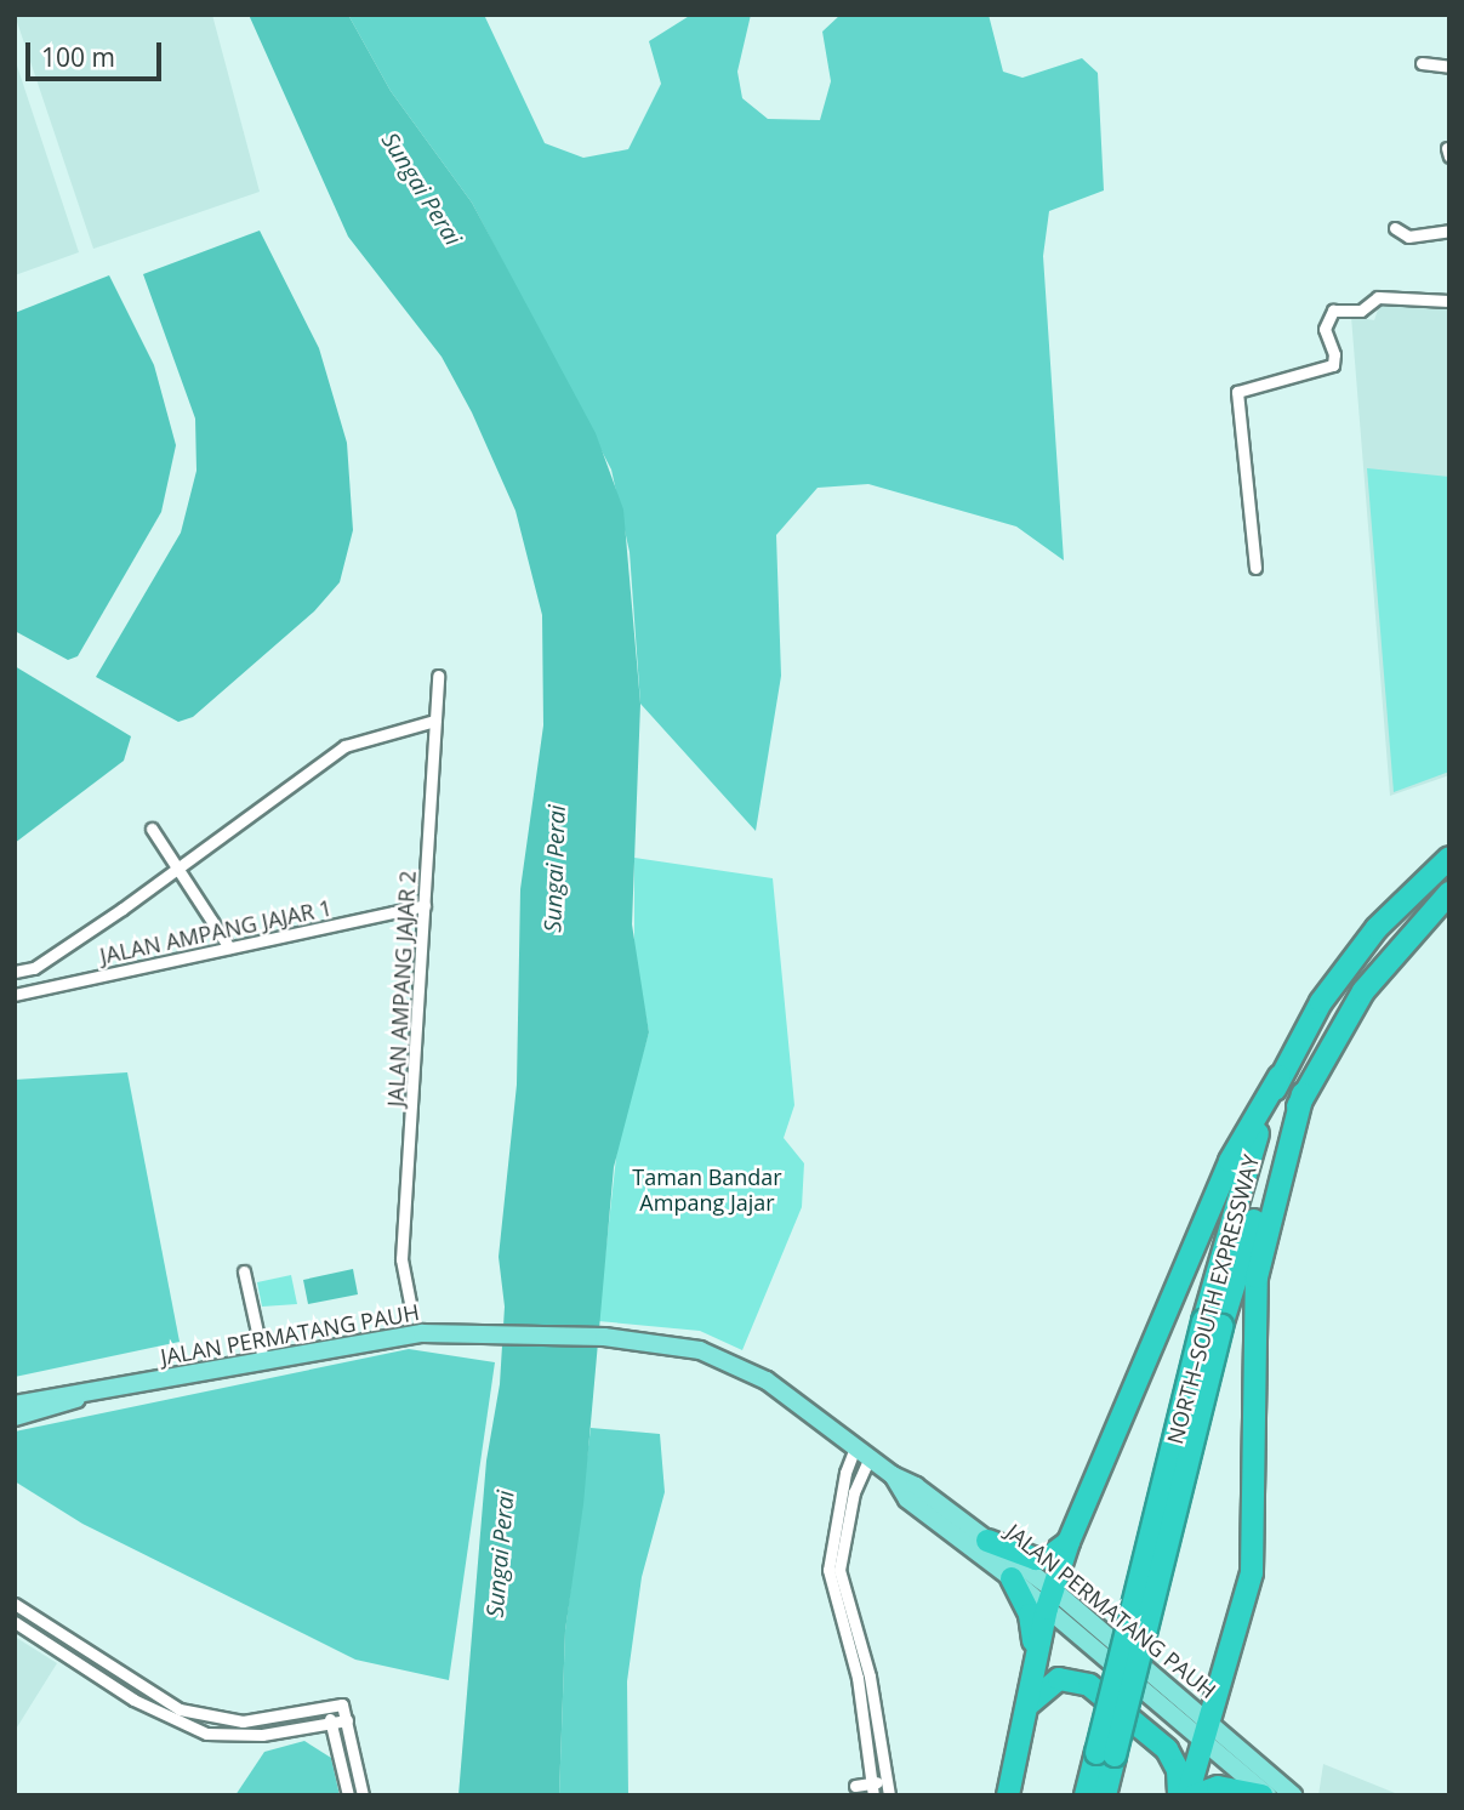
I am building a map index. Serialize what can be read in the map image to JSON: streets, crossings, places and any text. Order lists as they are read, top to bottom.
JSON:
{
  "streets": {
    "highway": ["NORTH–SOUTH EXPRESSWAY"],
    "main road": ["JALAN PERMATANG PAUH"],
    "street": ["JALAN AMPANG JAJAR 1", "JALAN AMPANG JAJAR 2"]
  },
  "crossings": [
    ["JALAN AMPANG JAJAR 1", "JALAN AMPANG JAJAR 2"]
  ],
  "water": ["Sungai Perai"],
  "parks": ["Taman Bandar Ampang Jajar"],
  "scale_bar": "100 m"
}
